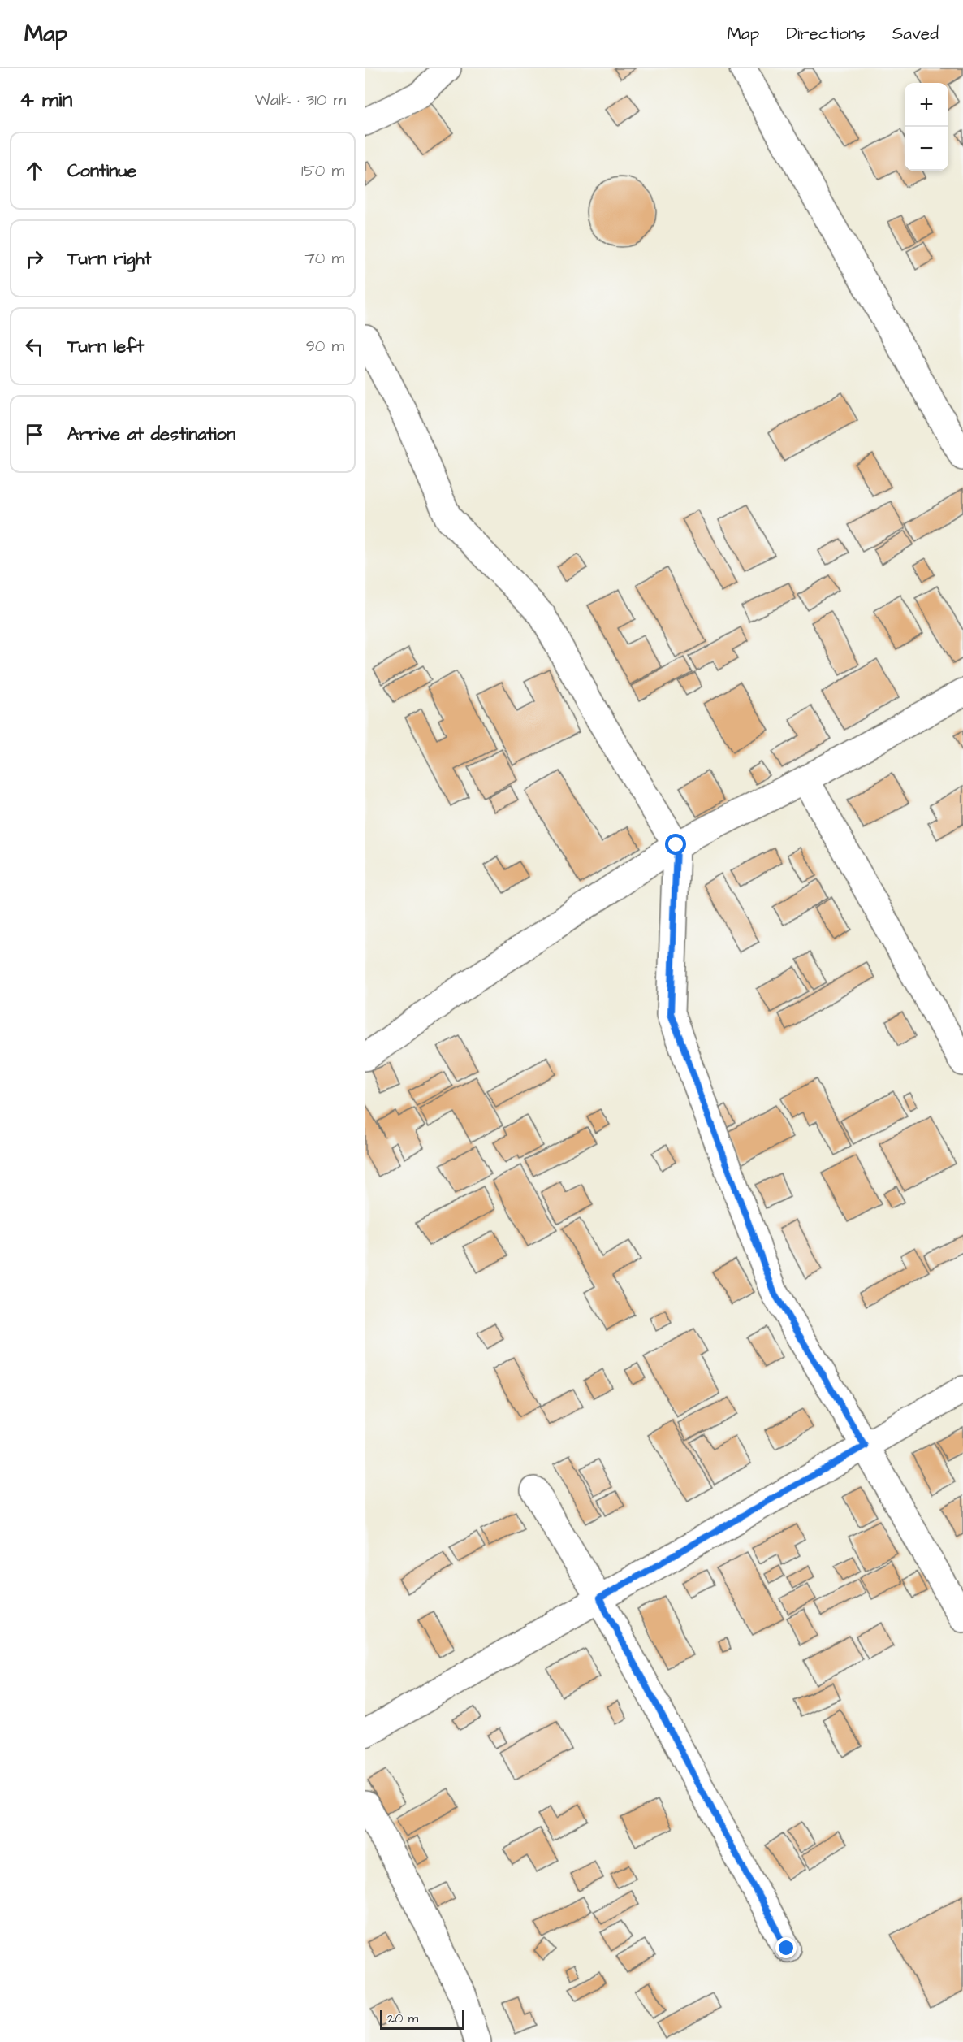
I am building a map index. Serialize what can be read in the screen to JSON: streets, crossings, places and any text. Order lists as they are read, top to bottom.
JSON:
{
  "scale_bar": "20 m",
  "page": {
    "header": "Map",
    "nav": ["Map", "Directions", "Saved"],
    "heading": ["4 min", "Walk · 310 m"],
    "map_buttons": ["+", "−"],
    "list": [
      ["Continue", "150 m"],
      ["Turn right", "70 m"],
      ["Turn left", "90 m"],
      "Arrive at destination"
    ],
    "scale": "20 m"
  }
}
